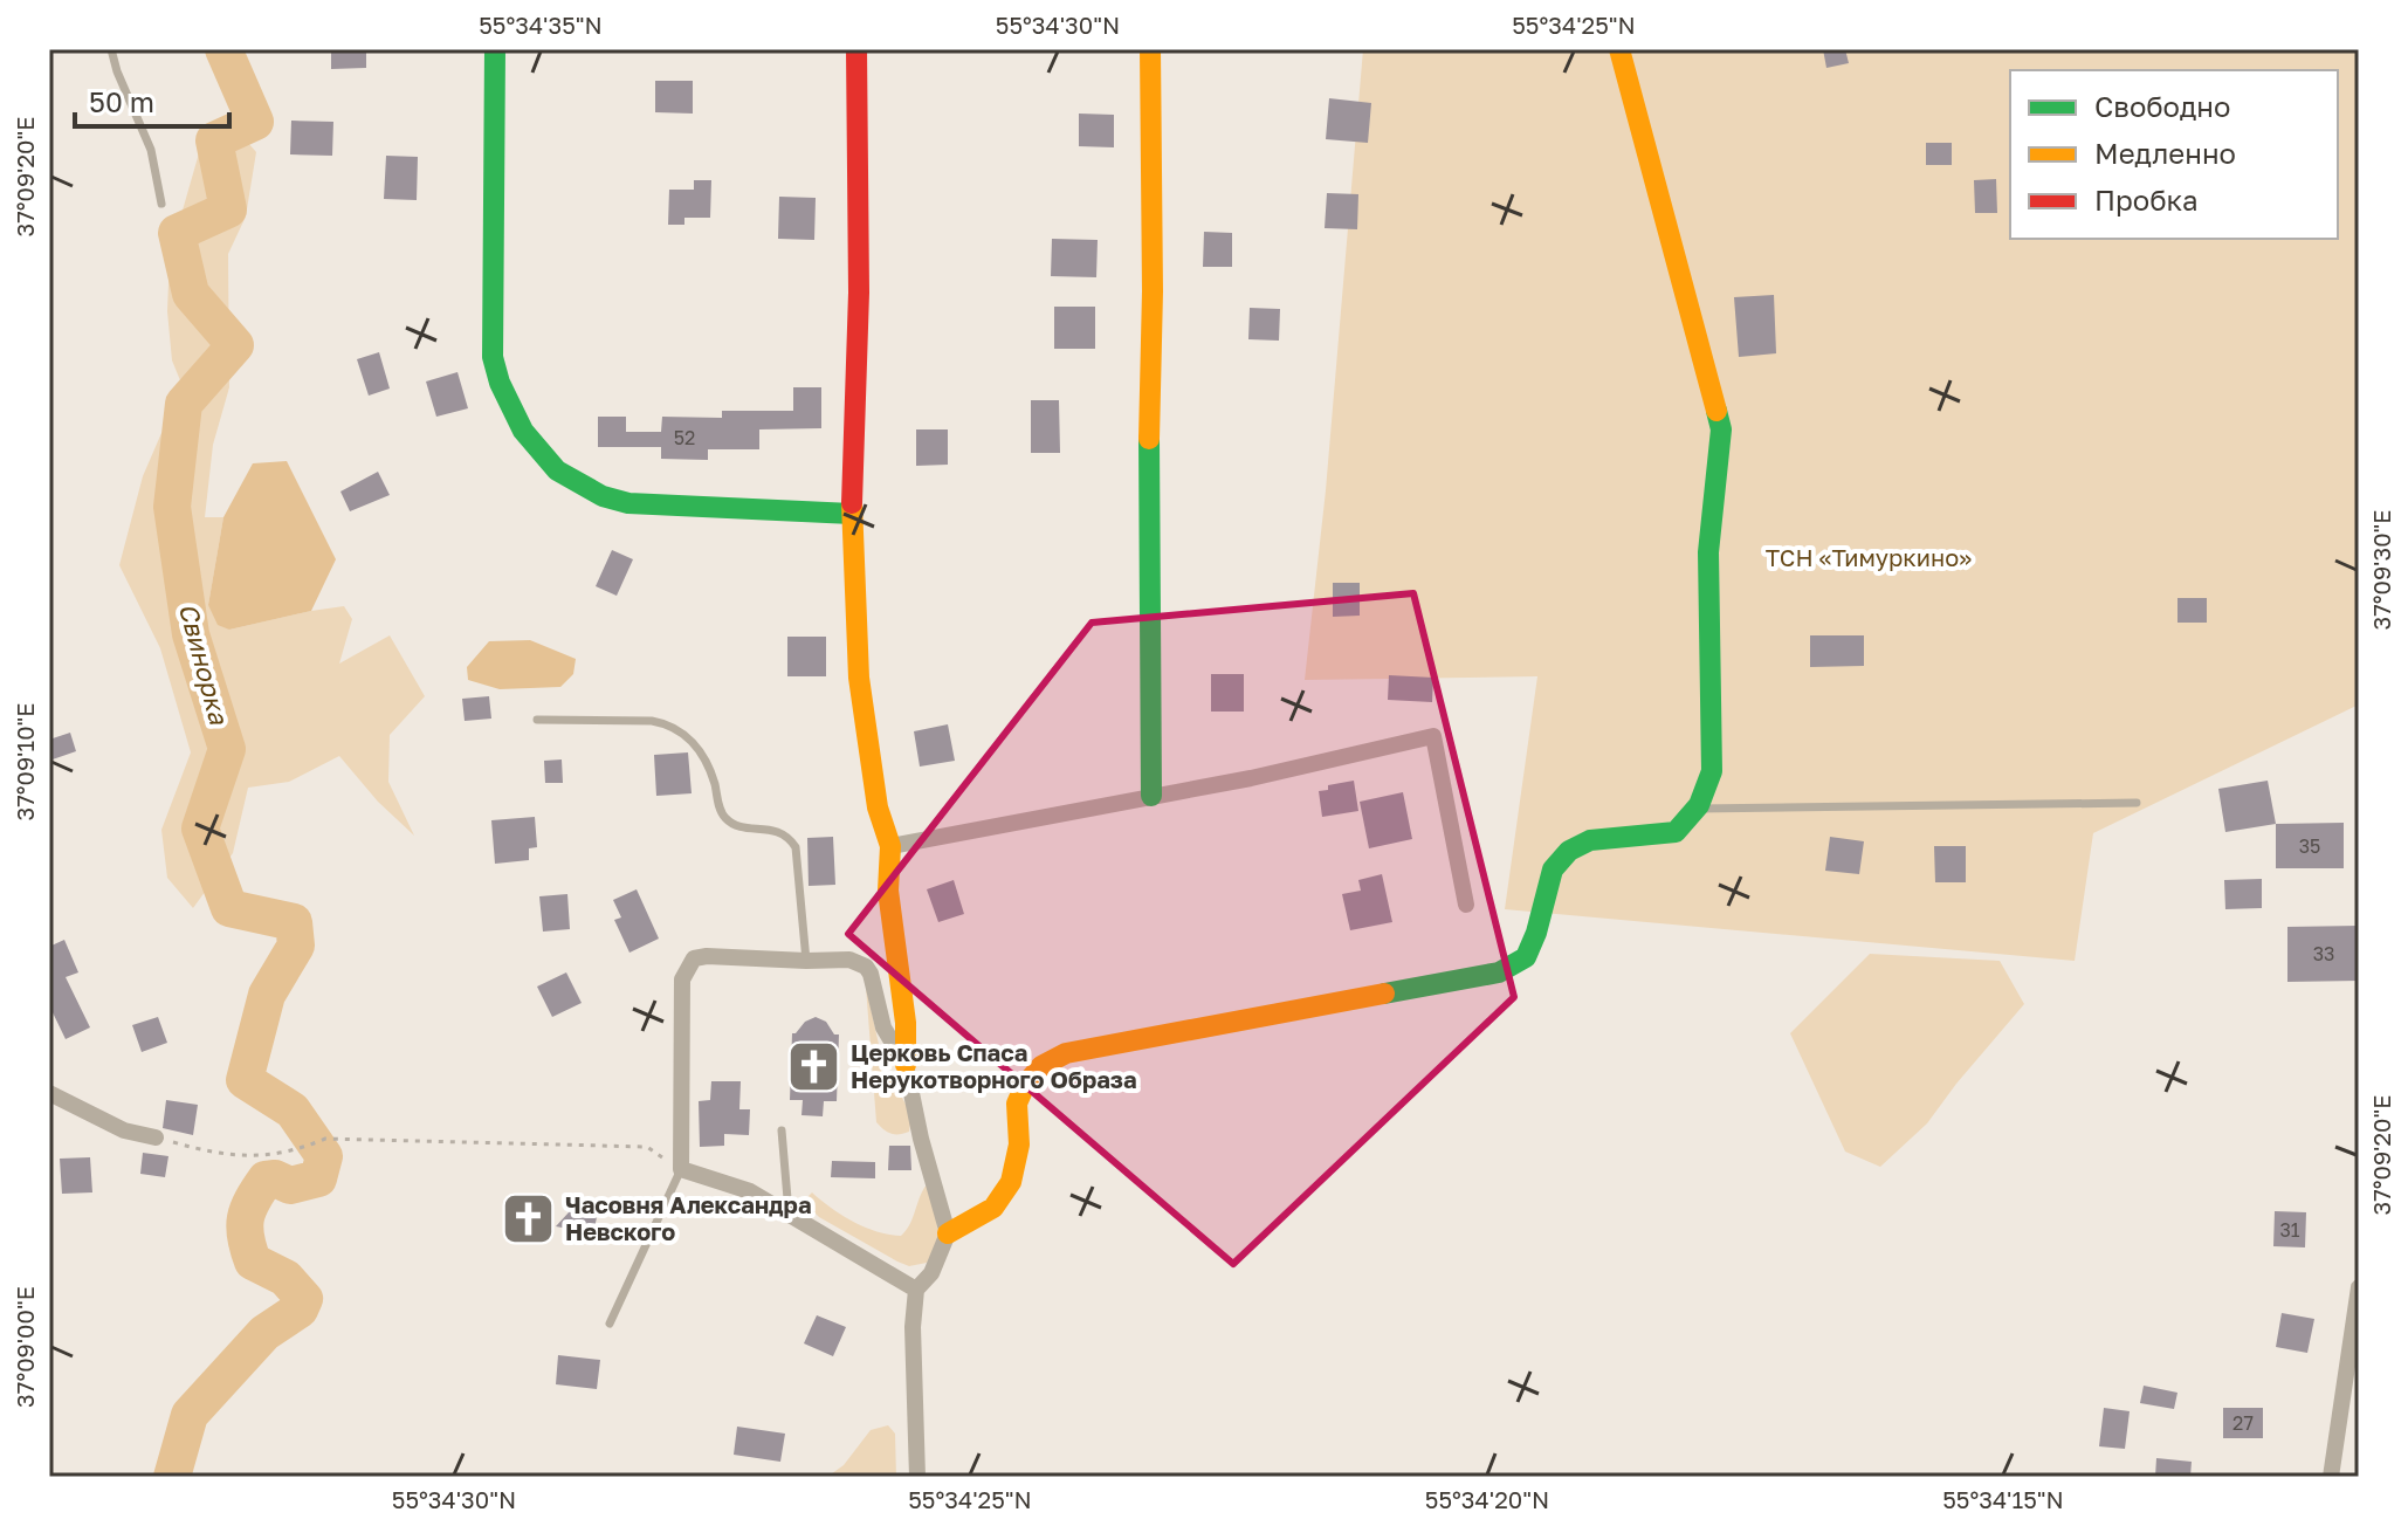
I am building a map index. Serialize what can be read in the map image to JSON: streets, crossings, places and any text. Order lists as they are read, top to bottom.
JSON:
{
  "water": ["Свинорка"],
  "parks": ["ТСН «Тимуркино»"],
  "places": {
    "church": ["Церковь Спаса Нерукотворного Образа", "Часовня Александра Невского"]
  },
  "house_numbers": [
    "52",
    "35",
    "33",
    "31",
    "27"
  ],
  "legend": ["Свободно", "Медленно", "Пробка"],
  "scale_bar": "50 m",
  "coordinates": [
    "55°34'35\"N",
    "55°34'30\"N",
    "55°34'25\"N",
    "37°09'20\"E",
    "37°09'30\"E",
    "37°09'10\"E",
    "37°09'00\"E",
    "55°34'20\"N",
    "55°34'15\"N"
  ]
}
